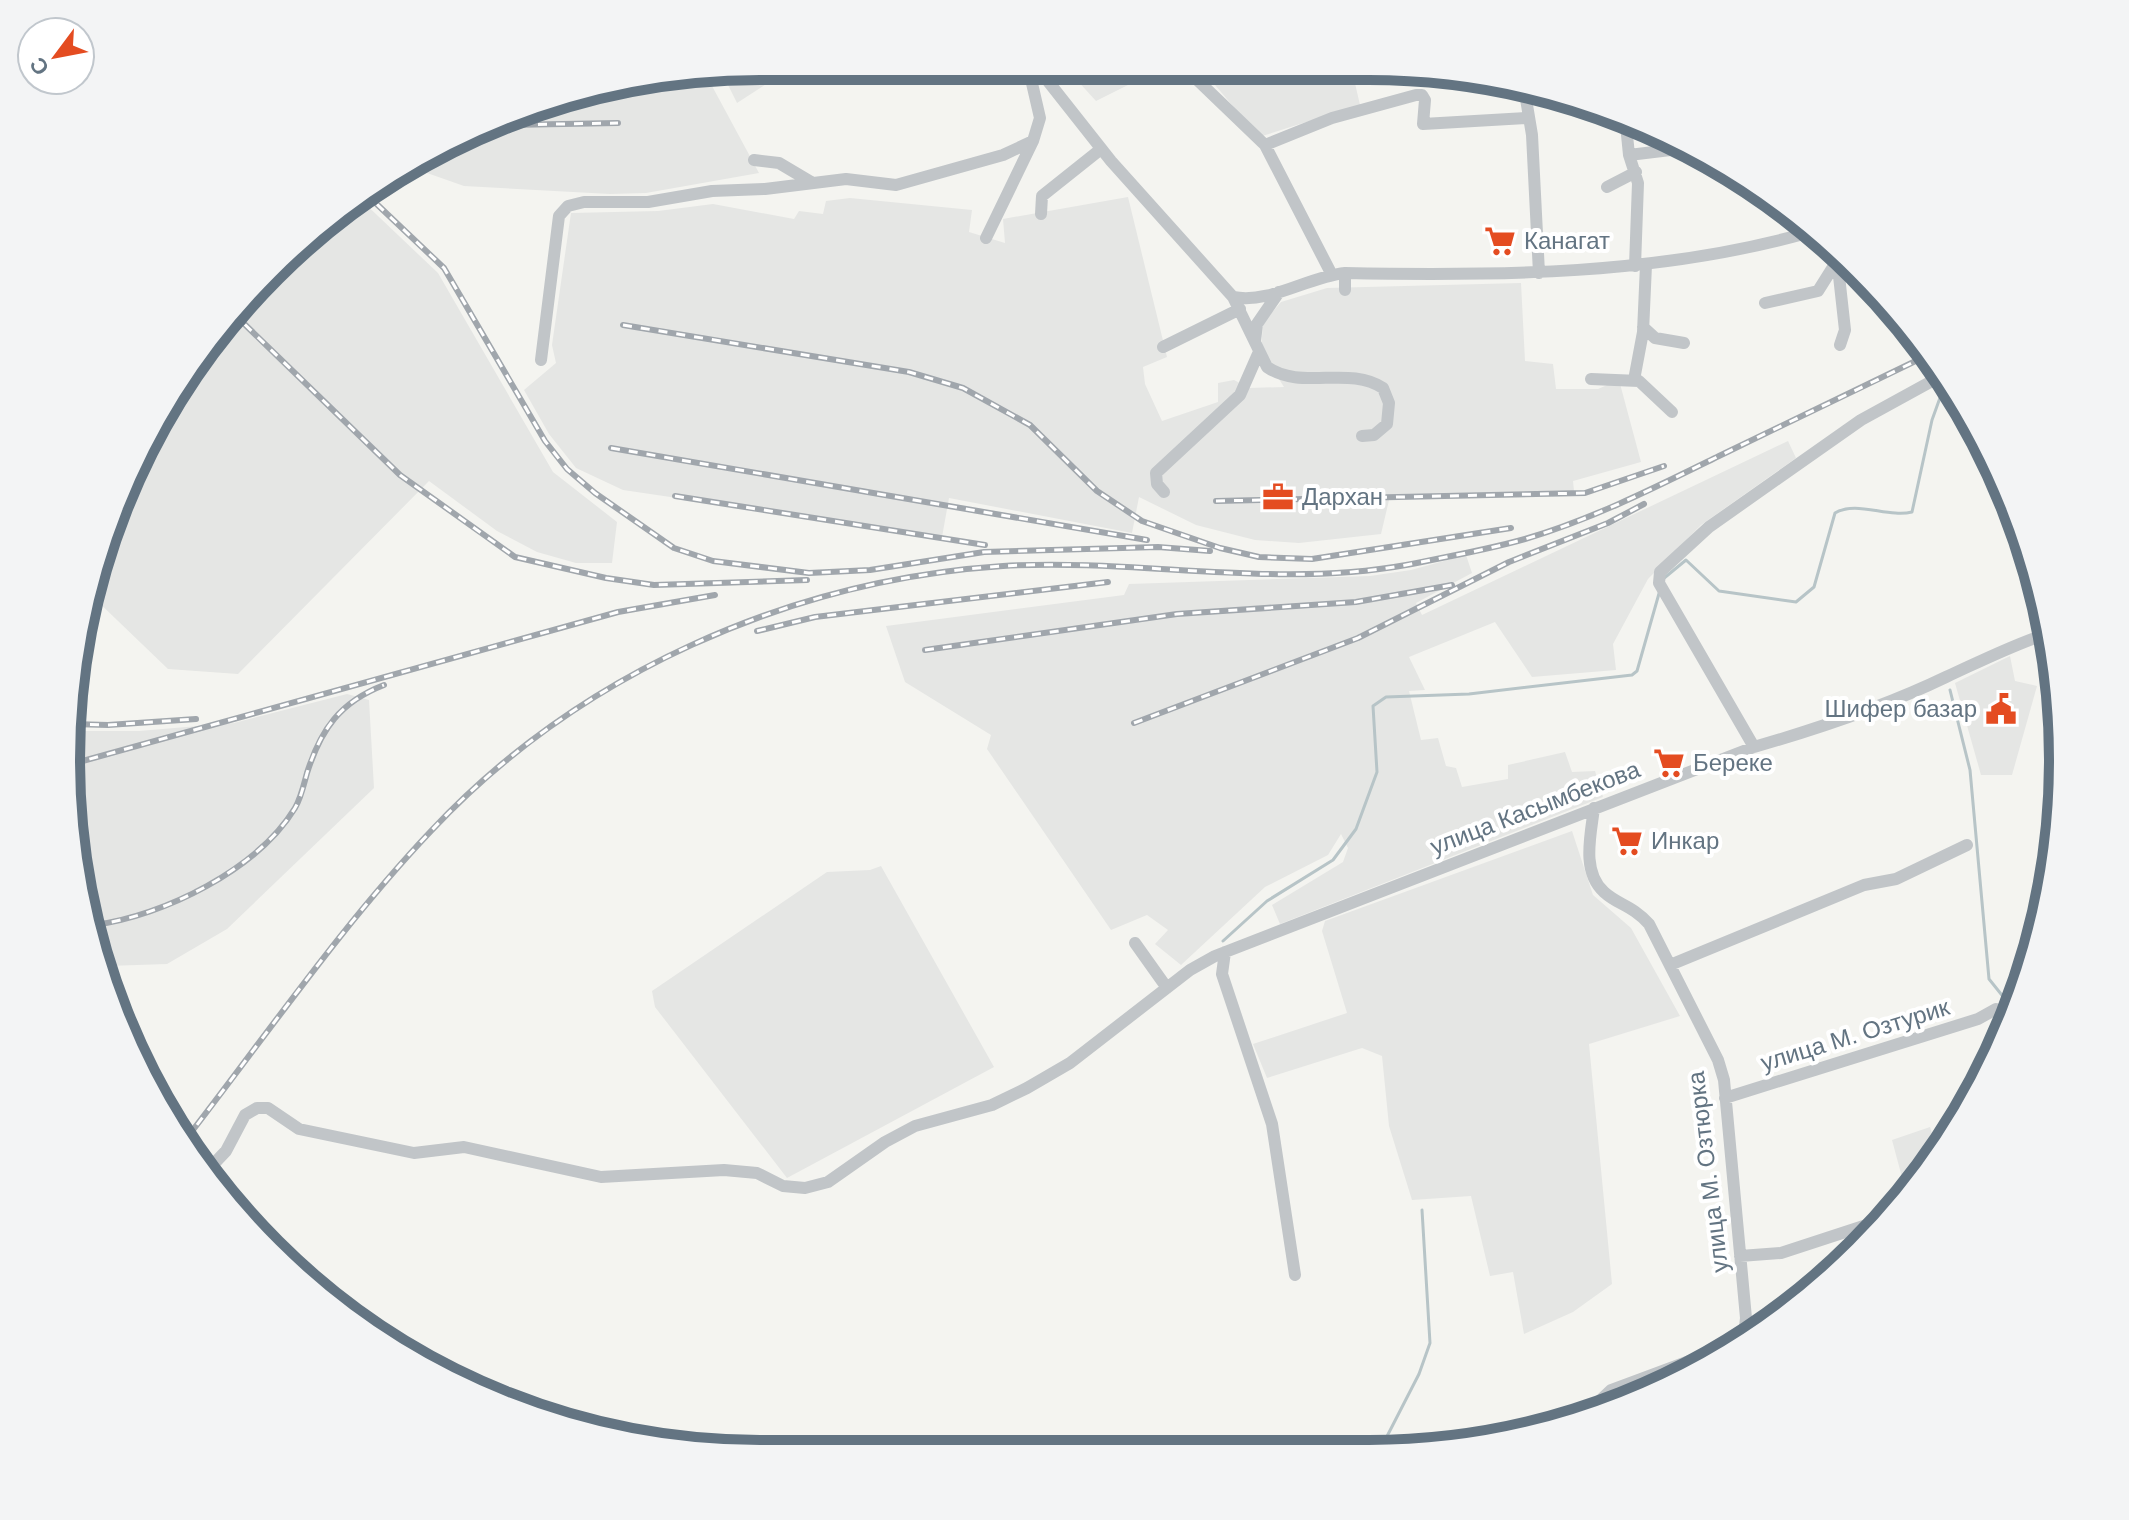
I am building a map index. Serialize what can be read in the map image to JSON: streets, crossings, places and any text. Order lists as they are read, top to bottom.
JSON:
{
  "streets": {
    "street": ["улица Касымбекова", "улица М. Озтурик", "улица М. Озтюрка"]
  },
  "crossings": [
    ["улица Касымбекова", "улица М. Озтюрка"],
    ["улица М. Озтурик", "улица М. Озтюрка"]
  ],
  "places": {
    "supermarket": ["Канагат", "Береке", "Инкар"],
    "office": ["Дархан"],
    "public building": ["Шифер базар"]
  },
  "north": "bottom left"
}
